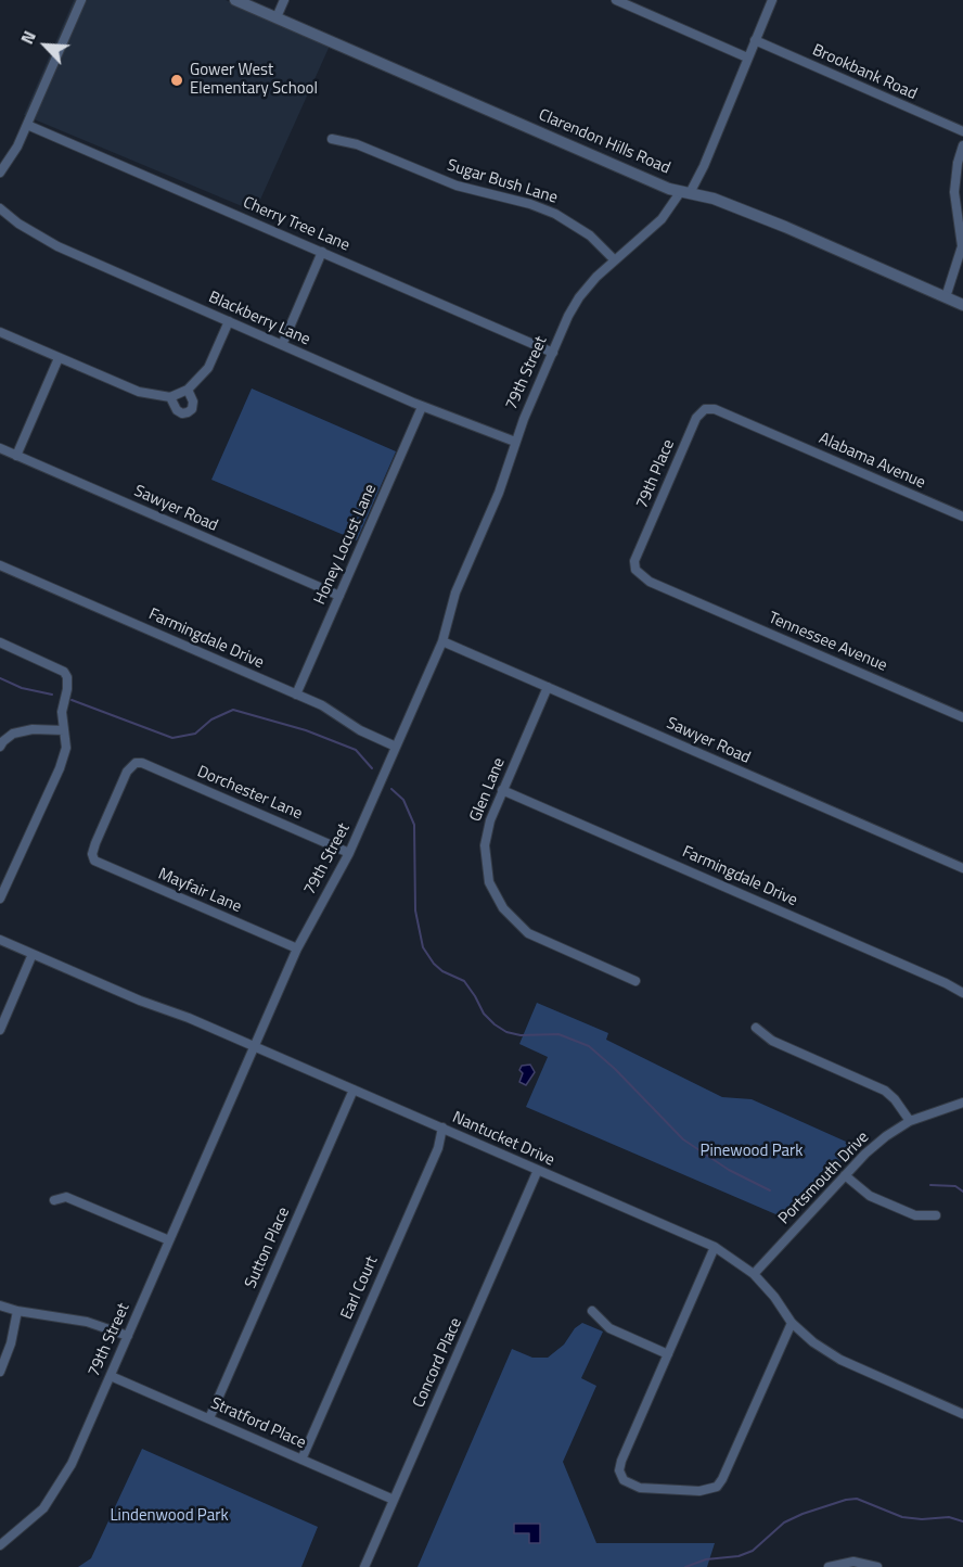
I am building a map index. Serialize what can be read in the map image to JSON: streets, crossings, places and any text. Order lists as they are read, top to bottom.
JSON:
{
  "streets": {
    "street": [
      "Brookbank Road",
      "Clarendon Hills Road",
      "Sugar Bush Lane",
      "Cherry Tree Lane",
      "Blackberry Lane",
      "79th Street",
      "Alabama Avenue",
      "79th Place",
      "Sawyer Road",
      "Honey Locust Lane",
      "Farmingdale Drive",
      "Tennessee Avenue",
      "Glen Lane",
      "Dorchester Lane",
      "Mayfair Lane",
      "Nantucket Drive",
      "Portsmouth Drive",
      "Sutton Place",
      "Earl Court",
      "Concord Place",
      "Stratford Place"
    ]
  },
  "crossings": [
    ["Brookbank Road", "79th Street"],
    ["Clarendon Hills Road", "79th Street"],
    ["Sugar Bush Lane", "79th Street"],
    ["Cherry Tree Lane", "79th Street"],
    ["Blackberry Lane", "79th Street"],
    ["Blackberry Lane", "Honey Locust Lane"],
    ["79th Street", "Sawyer Road"],
    ["79th Street", "Farmingdale Drive"],
    ["79th Street", "Dorchester Lane"],
    ["79th Street", "Mayfair Lane"],
    ["79th Street", "Nantucket Drive"],
    ["79th Street", "Stratford Place"],
    ["Alabama Avenue", "79th Place"],
    ["79th Place", "Tennessee Avenue"],
    ["Sawyer Road", "Honey Locust Lane"],
    ["Sawyer Road", "Glen Lane"],
    ["Honey Locust Lane", "Farmingdale Drive"],
    ["Farmingdale Drive", "Glen Lane"],
    ["Dorchester Lane", "Mayfair Lane"],
    ["Nantucket Drive", "Portsmouth Drive"],
    ["Nantucket Drive", "Sutton Place"],
    ["Nantucket Drive", "Earl Court"],
    ["Nantucket Drive", "Concord Place"],
    ["Sutton Place", "Stratford Place"],
    ["Earl Court", "Stratford Place"],
    ["Concord Place", "Stratford Place"]
  ],
  "parks": ["Pinewood Park", "Lindenwood Park"],
  "places": ["Gower West Elementary School"],
  "north": "top left"
}
